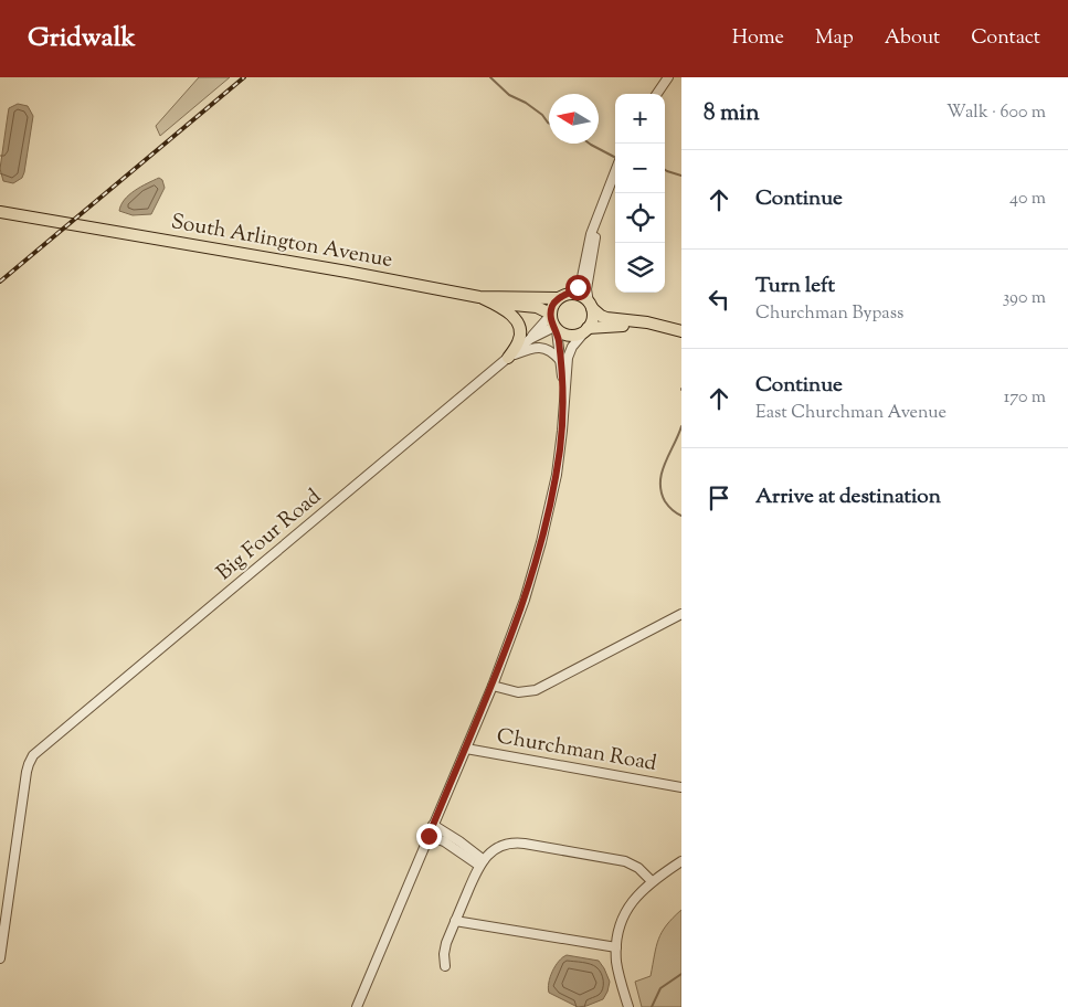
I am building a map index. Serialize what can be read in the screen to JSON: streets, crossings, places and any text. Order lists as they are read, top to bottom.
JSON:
{
  "streets": {
    "main road": ["South Arlington Avenue"],
    "street": ["Big Four Road", "Churchman Road"]
  },
  "crossings": [
    ["South Arlington Avenue", "Big Four Road"]
  ],
  "north": "left",
  "page": {
    "header": "Gridwalk",
    "nav": [
      "Home",
      "Map",
      "About",
      "Contact"
    ],
    "heading": ["8 min", "Walk · 600 m"],
    "map_buttons": ["+", "−"],
    "list": [
      ["Continue", "40 m"],
      ["Turn left", "Churchman Bypass", "390 m"],
      ["Continue", "East Churchman Avenue", "170 m"],
      "Arrive at destination"
    ]
  }
}
